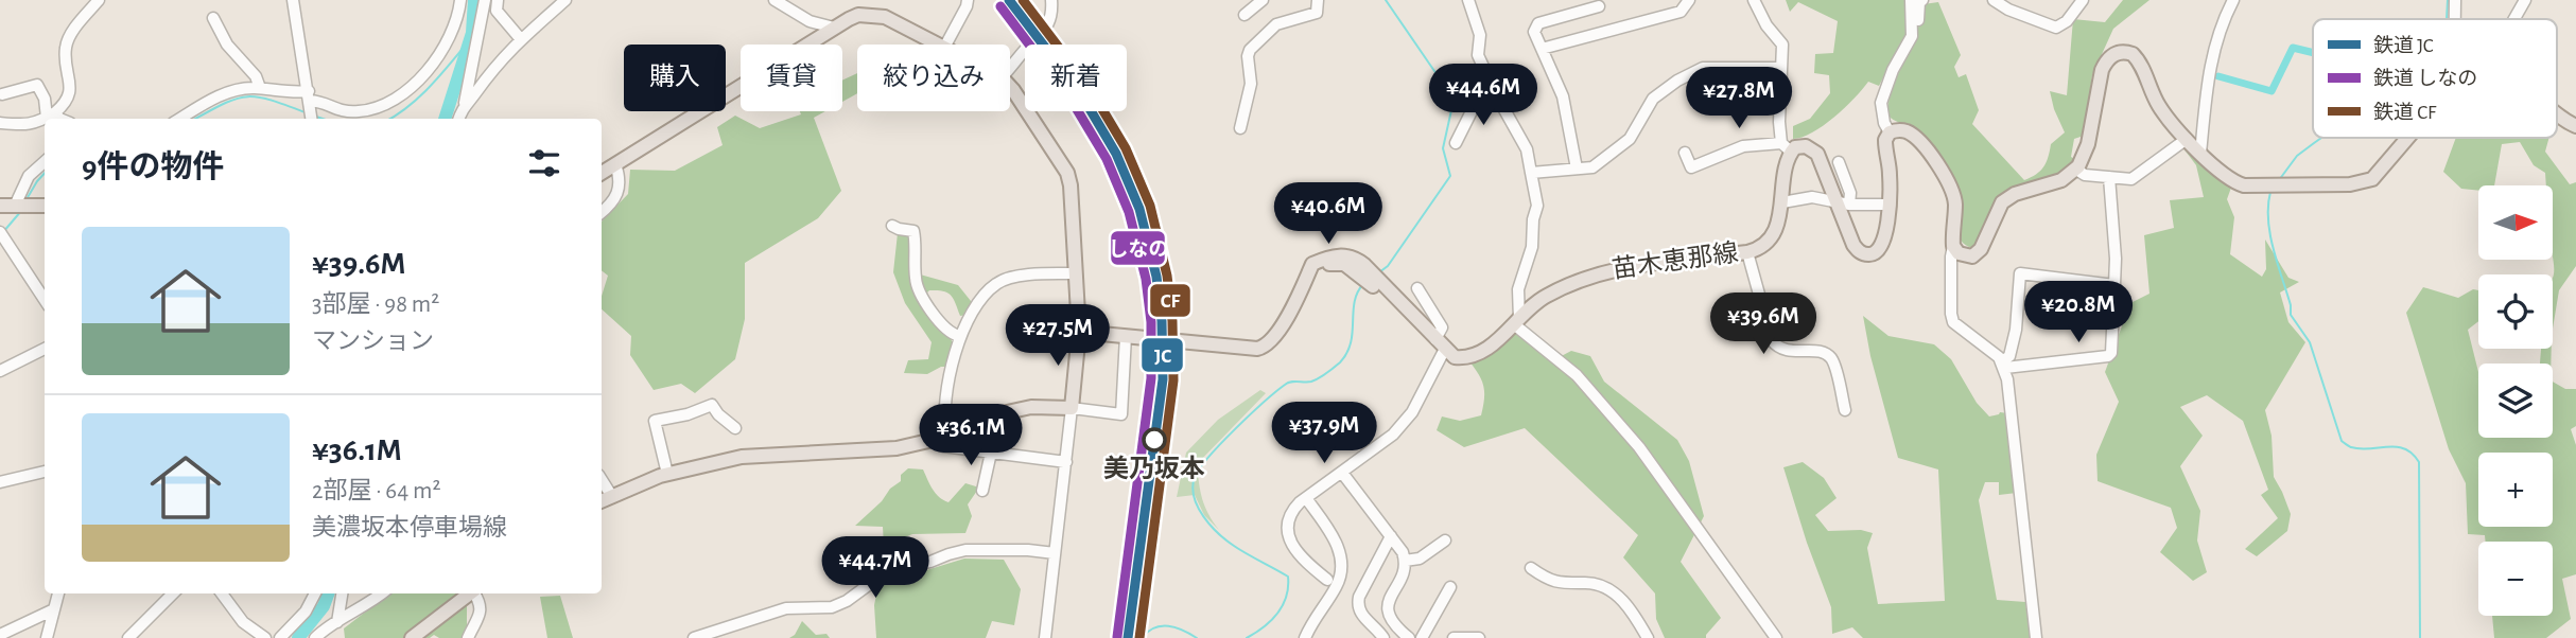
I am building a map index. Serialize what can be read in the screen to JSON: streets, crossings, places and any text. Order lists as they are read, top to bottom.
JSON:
{
  "streets": {
    "main road": ["苗木恵那線"]
  },
  "places": ["美乃坂本"],
  "lines": ["rail line JC", "rail line CF", "rail line しなの"],
  "legend": ["鉄道 JC", "鉄道 しなの", "鉄道 CF"],
  "north": "right",
  "page": {
    "chip": [
      "購入",
      "賃貸",
      "絞り込み",
      "新着"
    ],
    "price": [
      "¥44.6M",
      "¥27.8M",
      "¥40.6M",
      "¥20.8M",
      "¥39.6M",
      "¥27.5M",
      "¥37.9M",
      "¥36.1M",
      "¥44.7M"
    ],
    "heading": "9件の物件",
    "map_buttons": ["+", "−"],
    "list": [
      {
        "name": "¥39.6M",
        "note": "3部屋 · 98 m² · マンション"
      },
      {
        "name": "¥36.1M",
        "note": "2部屋 · 64 m² · 美濃坂本停車場線"
      }
    ]
  }
}
